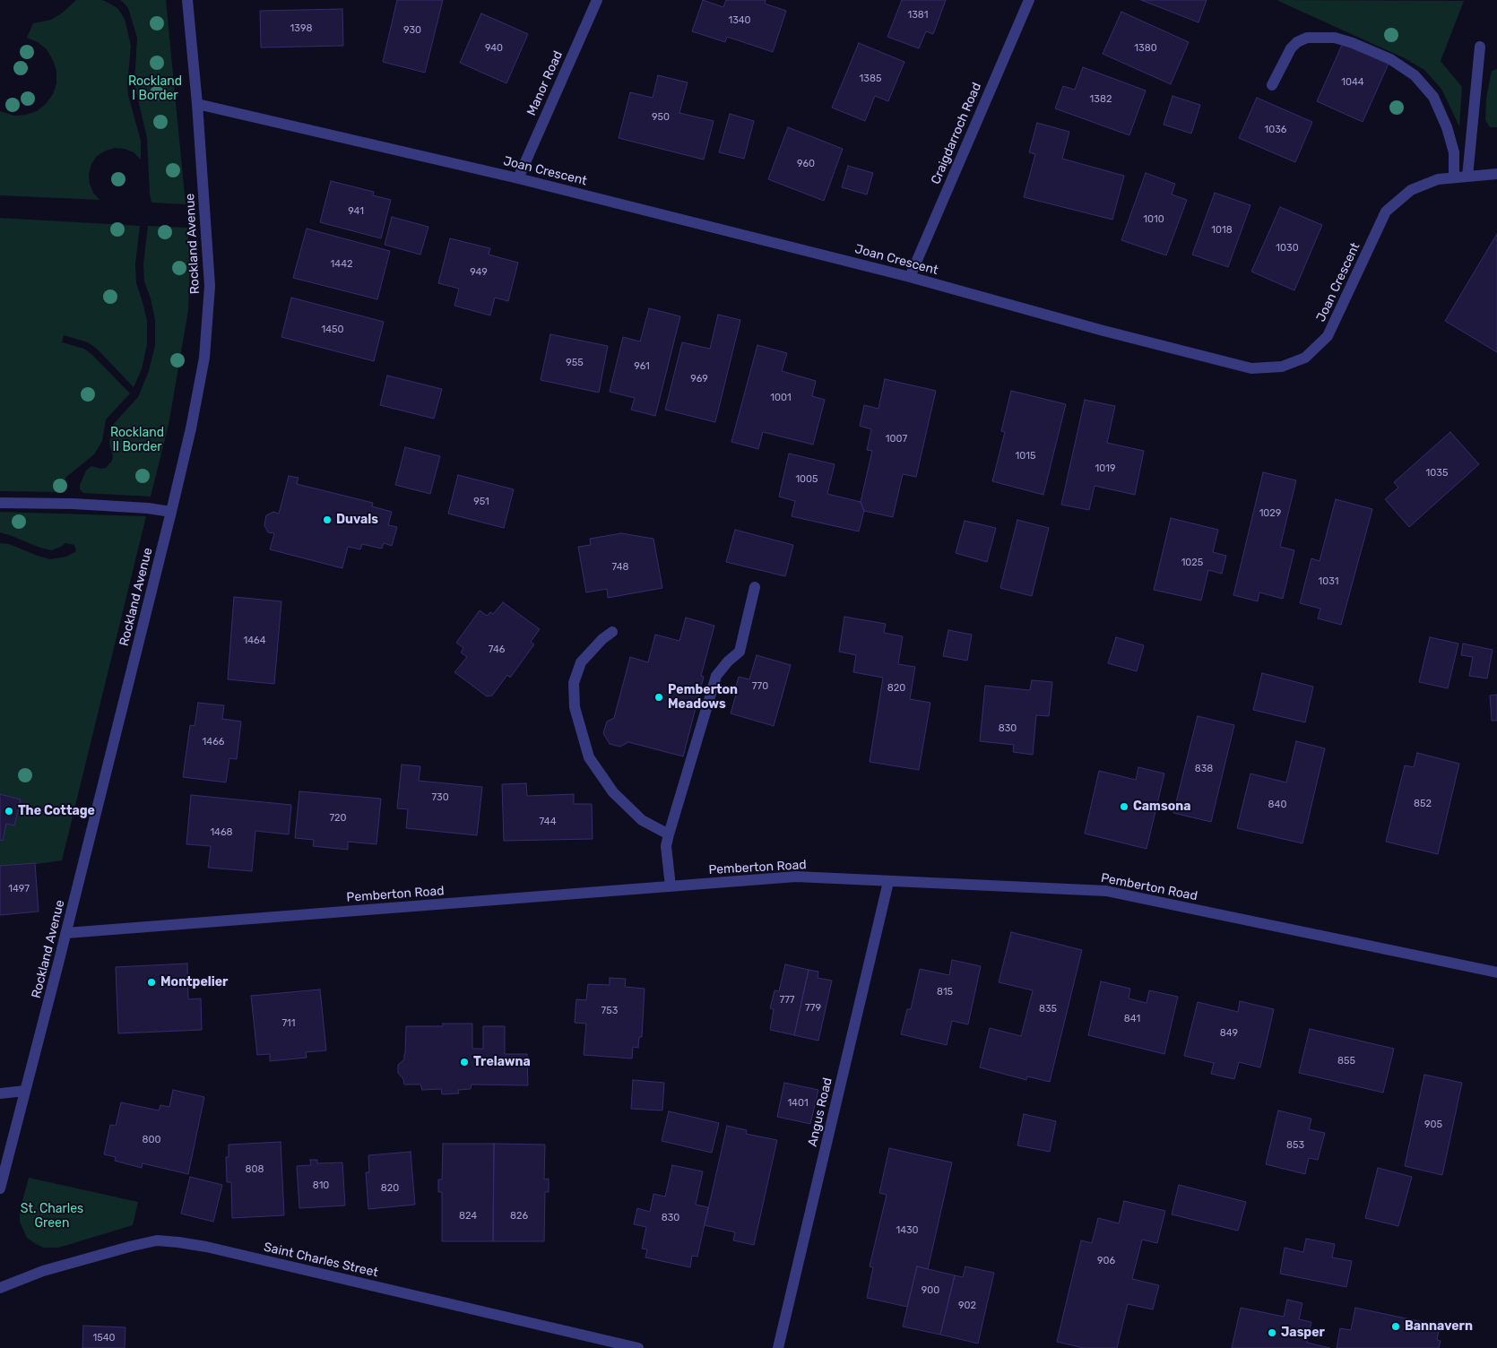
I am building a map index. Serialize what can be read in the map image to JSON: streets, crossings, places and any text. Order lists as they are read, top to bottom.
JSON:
{
  "streets": {
    "street": [
      "Manor Road",
      "Craigdarroch Road",
      "Joan Crescent",
      "Rockland Avenue",
      "Pemberton Road",
      "Angus Road",
      "Saint Charles Street"
    ]
  },
  "crossings": [
    ["Manor Road", "Joan Crescent"],
    ["Craigdarroch Road", "Joan Crescent"],
    ["Joan Crescent", "Rockland Avenue"],
    ["Rockland Avenue", "Pemberton Road"],
    ["Pemberton Road", "Angus Road"]
  ],
  "parks": ["Rockland I Border", "Rockland II Border", "St. Charles Green"],
  "places": [
    "Duvals",
    "Pemberton Meadows",
    "Camsona",
    "The Cottage",
    "Montpelier",
    "Trelawna",
    "Bannavern",
    "Jasper"
  ],
  "house_numbers": [
    "1381",
    "1340",
    "1398",
    "930",
    "940",
    "1380",
    "1385",
    "1044",
    "1382",
    "950",
    "1036",
    "960",
    "941",
    "1010",
    "1018",
    "1030",
    "1442",
    "949",
    "1450",
    "955",
    "961",
    "969",
    "1001",
    "1007",
    "1015",
    "1019",
    "1035",
    "1005",
    "951",
    "1029",
    "1025",
    "748",
    "1031",
    "1464",
    "746",
    "770",
    "820",
    "830",
    "1466",
    "838",
    "730",
    "852",
    "840",
    "720",
    "744",
    "1468",
    "1497",
    "815",
    "777",
    "779",
    "835",
    "753",
    "841",
    "711",
    "849",
    "855",
    "1401",
    "905",
    "800",
    "853",
    "808",
    "810",
    "820",
    "824",
    "826",
    "830",
    "1430",
    "906",
    "900",
    "902",
    "1540"
  ]
}
